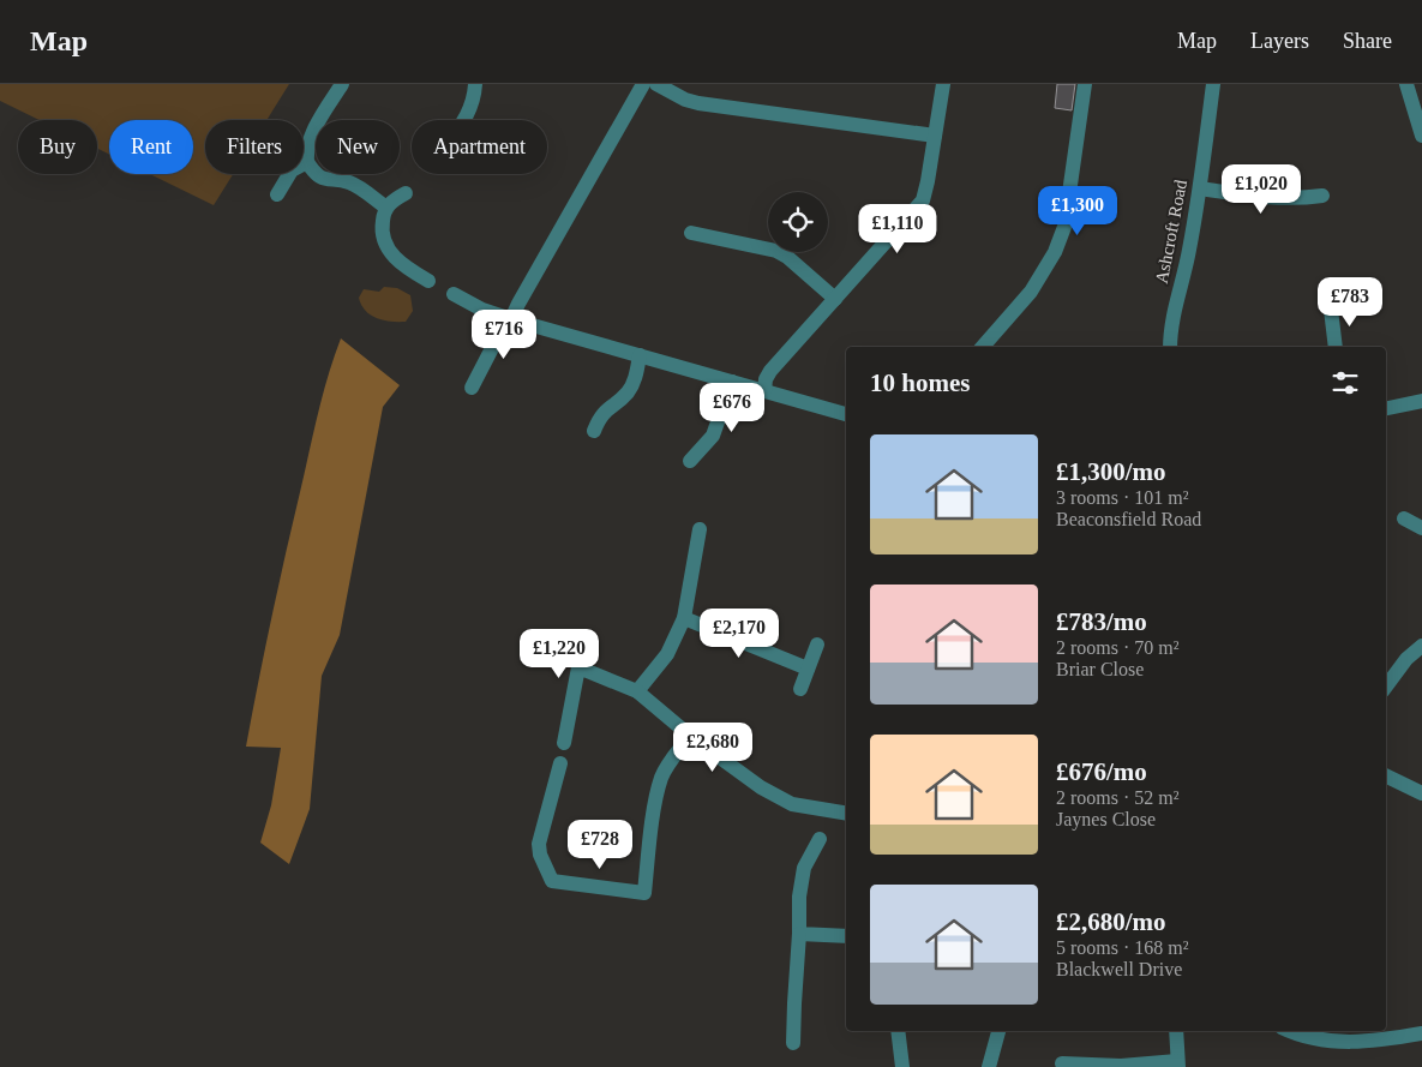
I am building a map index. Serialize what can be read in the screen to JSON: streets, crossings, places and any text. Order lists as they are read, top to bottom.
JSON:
{
  "streets": {
    "street": ["Ashcroft Road"]
  },
  "page": {
    "header": "Map",
    "nav": ["Map", "Layers", "Share"],
    "chip": [
      "Buy",
      "Rent",
      "Filters",
      "New",
      "Apartment"
    ],
    "price": [
      "£1,020",
      "£1,300",
      "£1,110",
      "£783",
      "£716",
      "£676",
      "£2,170",
      "£1,220",
      "£2,680",
      "£728"
    ],
    "heading": "10 homes",
    "list": [
      {
        "name": "£1,300/mo",
        "note": "3 rooms · 101 m² · Beaconsfield Road"
      },
      {
        "name": "£783/mo",
        "note": "2 rooms · 70 m² · Briar Close"
      },
      {
        "name": "£676/mo",
        "note": "2 rooms · 52 m² · Jaynes Close"
      },
      {
        "name": "£2,680/mo",
        "note": "5 rooms · 168 m² · Blackwell Drive"
      }
    ]
  }
}
